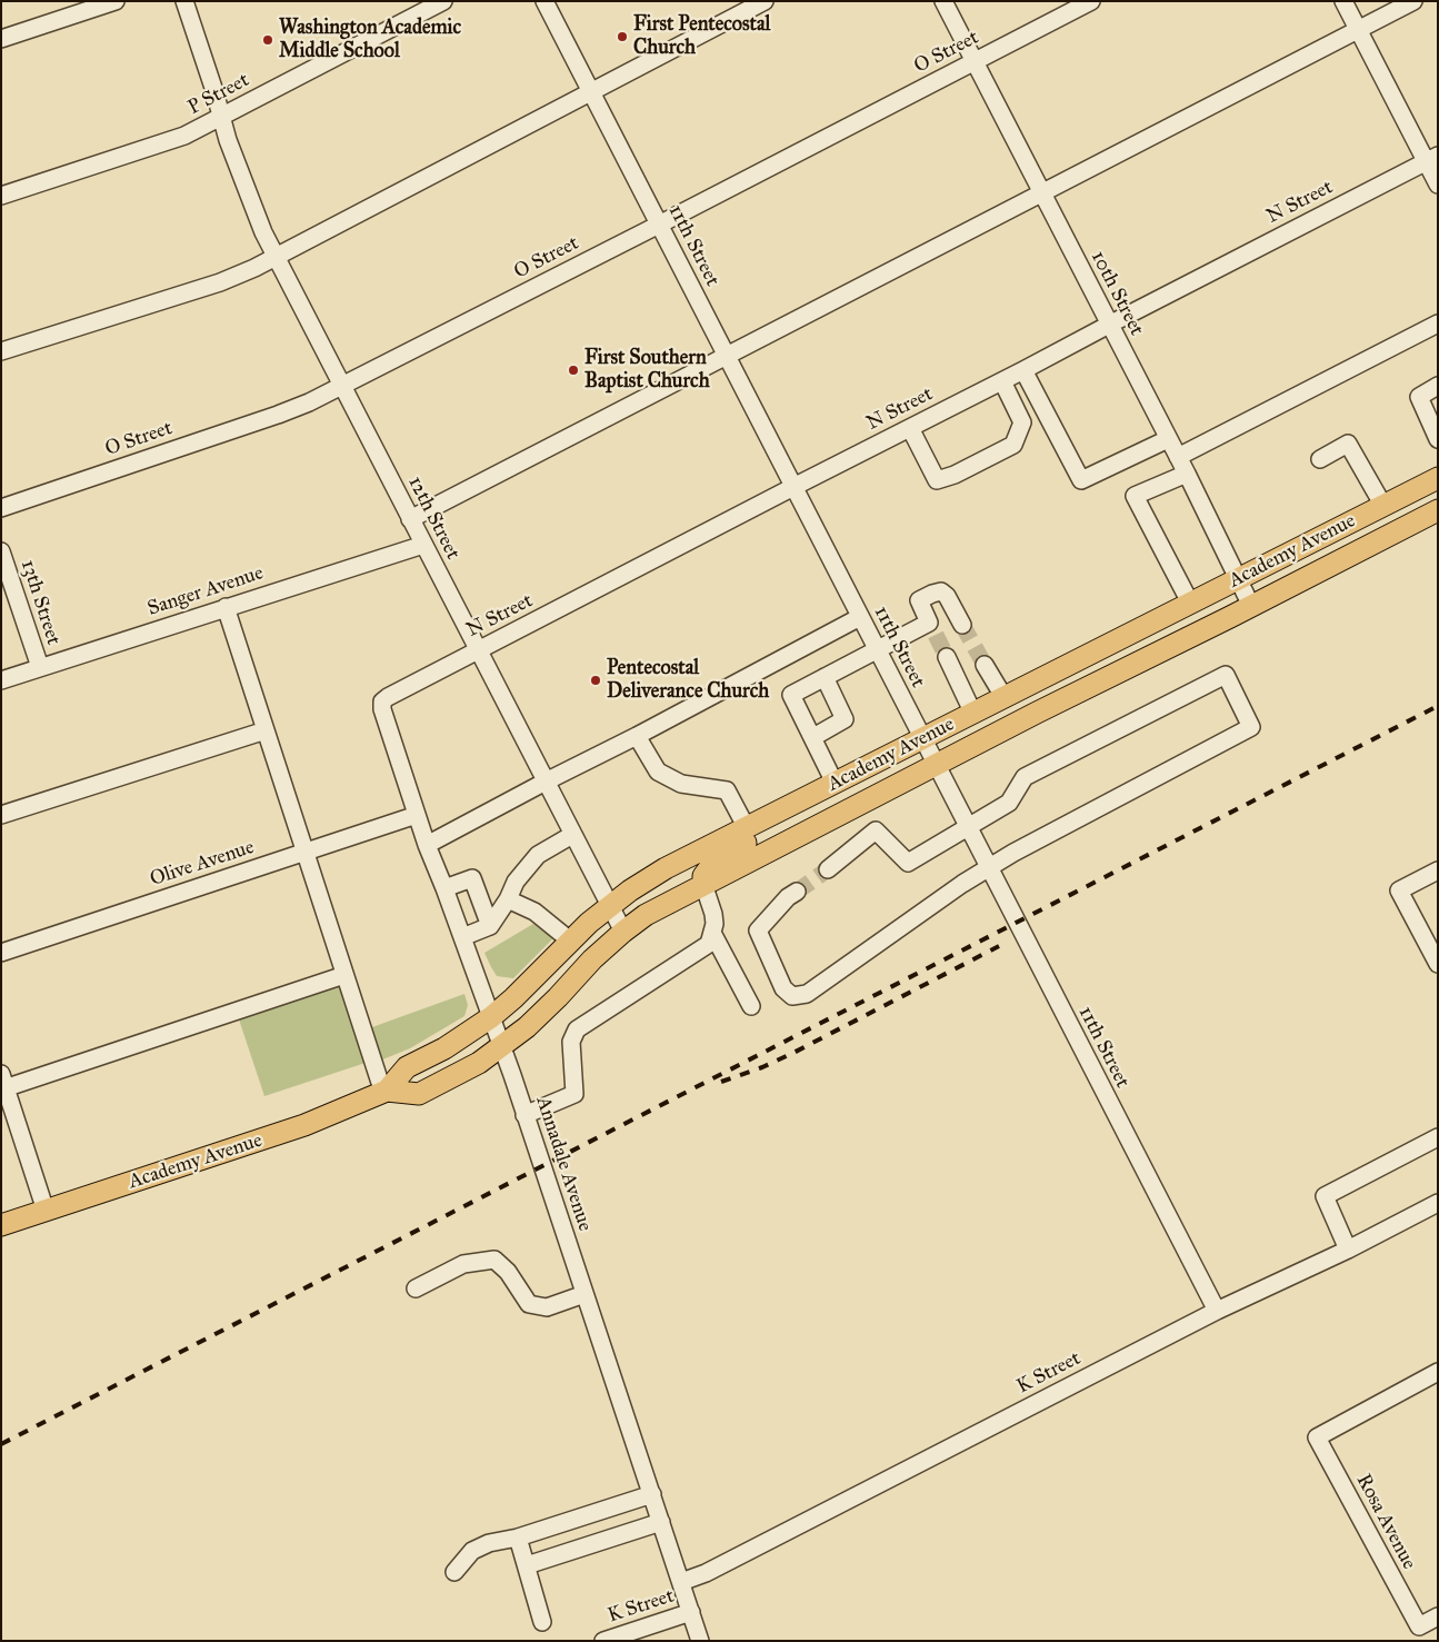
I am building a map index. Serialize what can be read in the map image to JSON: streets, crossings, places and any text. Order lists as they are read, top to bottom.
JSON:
{
  "streets": {
    "main road": ["Academy Avenue"],
    "street": [
      "O Street",
      "P Street",
      "N Street",
      "11th Street",
      "10th Street",
      "12th Street",
      "Sanger Avenue",
      "13th Street",
      "Olive Avenue",
      "Annadale Avenue",
      "K Street",
      "Rosa Avenue"
    ]
  },
  "crossings": [
    ["O Street", "11th Street"],
    ["O Street", "10th Street"],
    ["O Street", "12th Street"],
    ["P Street", "12th Street"],
    ["N Street", "11th Street"],
    ["N Street", "10th Street"],
    ["N Street", "12th Street"],
    ["N Street", "Annadale Avenue"],
    ["11th Street", "Academy Avenue"],
    ["11th Street", "K Street"],
    ["10th Street", "Academy Avenue"],
    ["12th Street", "Academy Avenue"],
    ["12th Street", "Sanger Avenue"],
    ["Academy Avenue", "Annadale Avenue"],
    ["Sanger Avenue", "13th Street"],
    ["Olive Avenue", "Annadale Avenue"],
    ["Annadale Avenue", "K Street"]
  ],
  "places": [
    "First Pentecostal Church",
    "Washington Academic Middle School",
    "First Southern Baptist Church",
    "Pentecostal Deliverance Church"
  ]
}
